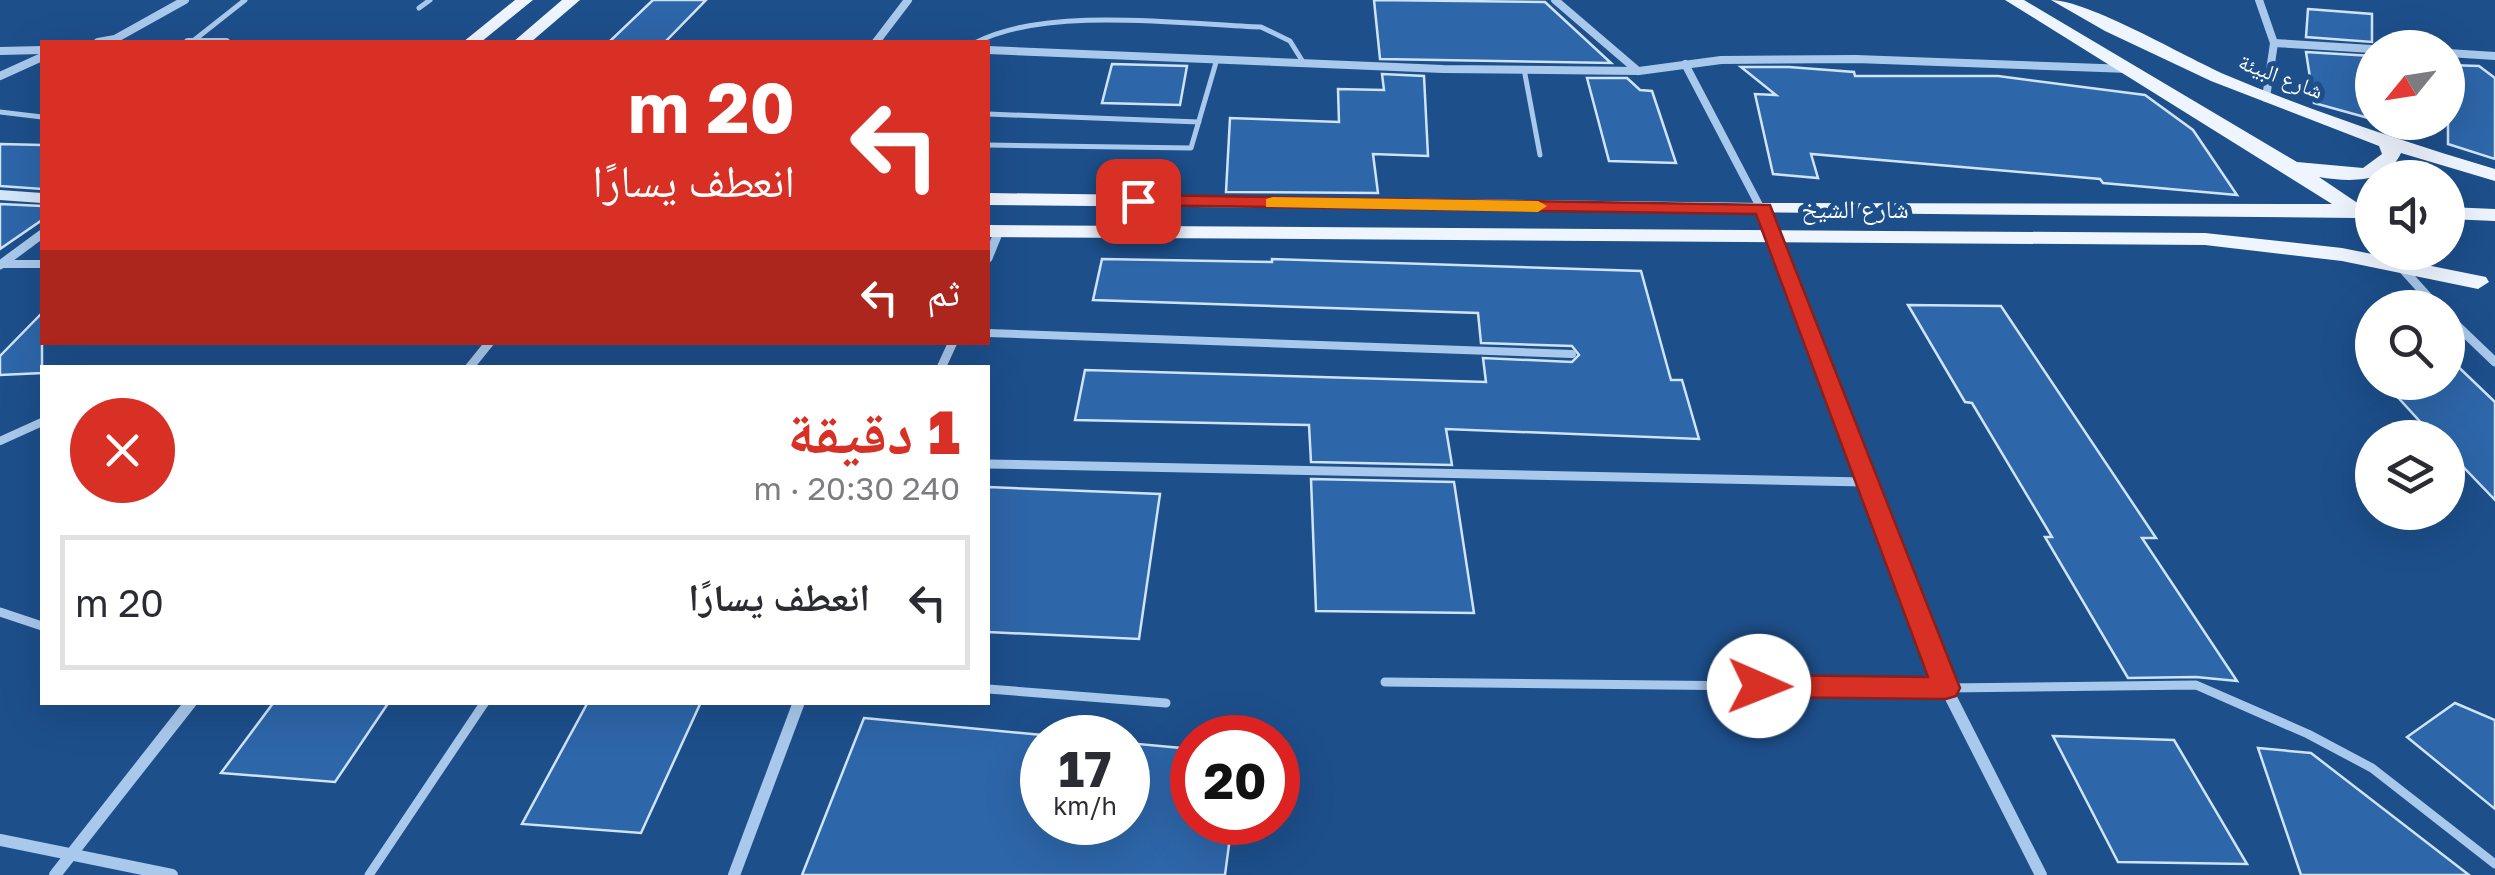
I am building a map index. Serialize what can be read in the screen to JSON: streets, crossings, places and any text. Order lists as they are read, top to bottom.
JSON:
{
  "streets": {
    "main road": ["شارع البيئة", "شارع الشيخ"]
  },
  "north": "bottom left",
  "page": {
    "turn": ["20 m", "انعطف يسارًا"],
    "then": "ثم",
    "heading": ["1 دقيقة", "240 m · 20:30"],
    "list": [
      {
        "name": "انعطف يسارًا",
        "value": "20 m"
      }
    ],
    "speed": "17 km/h",
    "limit": "20"
  }
}
